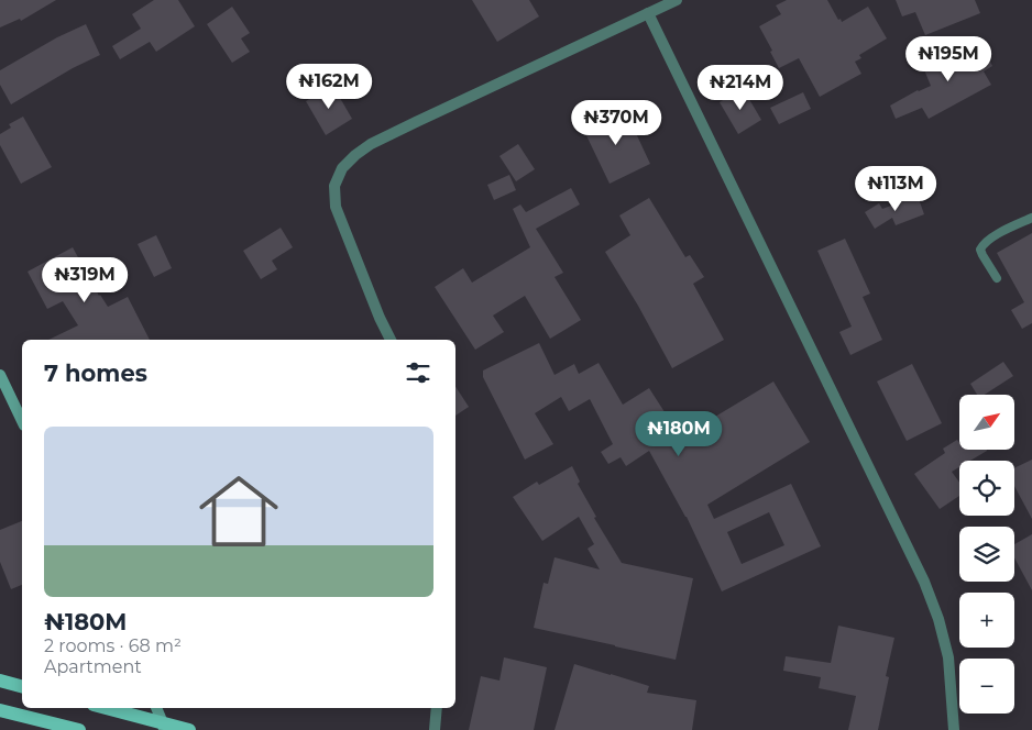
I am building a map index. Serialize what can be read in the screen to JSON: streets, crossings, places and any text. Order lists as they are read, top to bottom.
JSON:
{
  "north": "top right",
  "page": {
    "price": [
      "₦195M",
      "₦162M",
      "₦214M",
      "₦370M",
      "₦113M",
      "₦319M",
      "₦180M"
    ],
    "heading": "7 homes",
    "map_buttons": ["+", "−"],
    "list": [
      {
        "name": "₦180M",
        "note": "2 rooms · 68 m² · Apartment"
      }
    ]
  }
}
